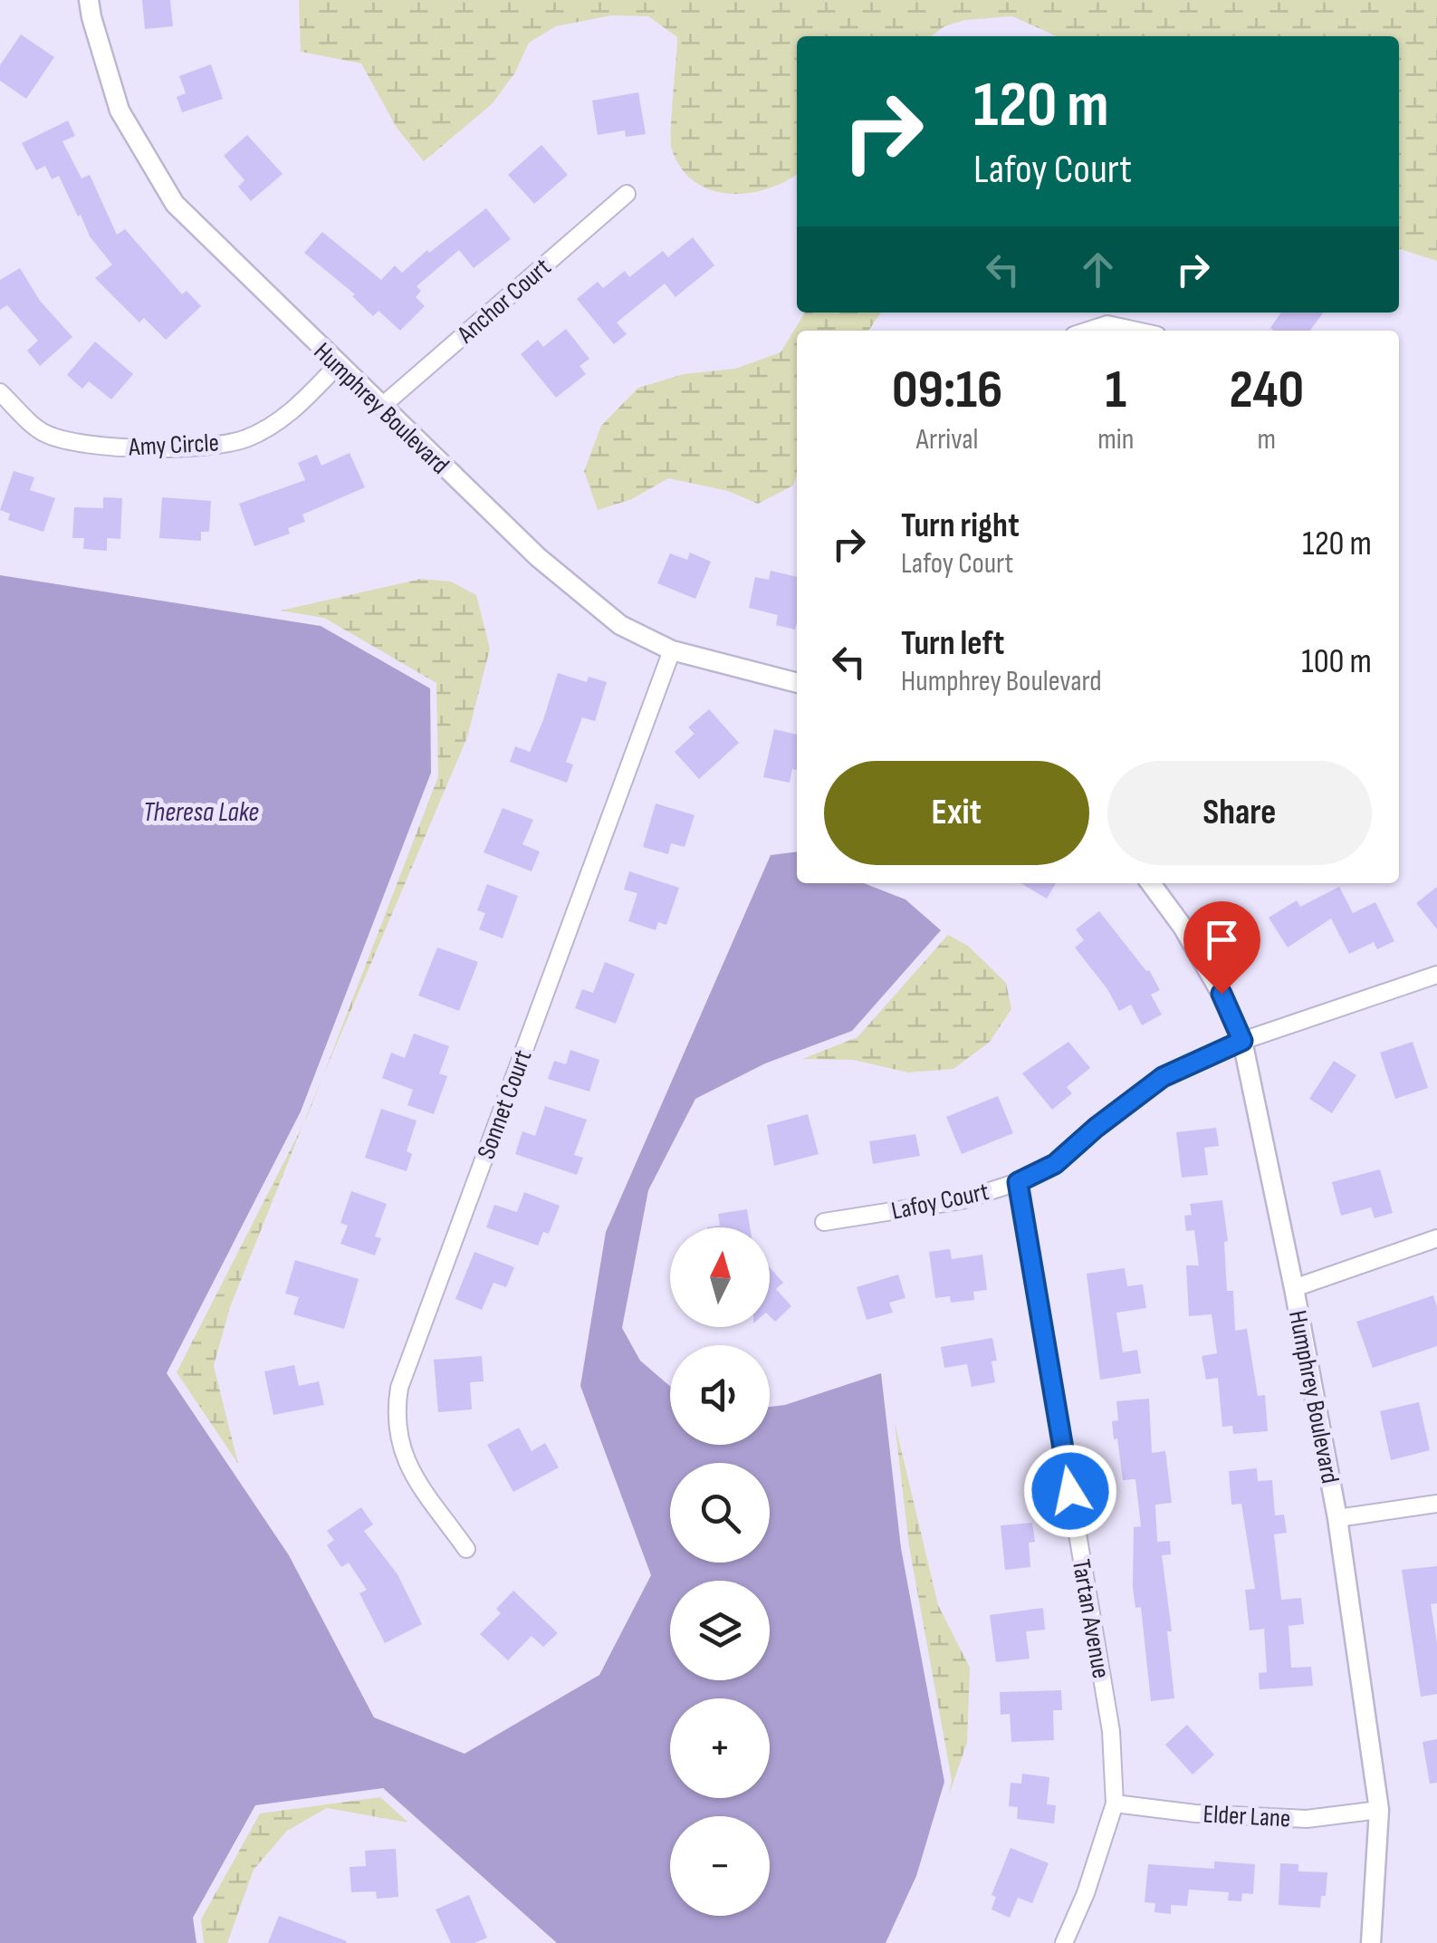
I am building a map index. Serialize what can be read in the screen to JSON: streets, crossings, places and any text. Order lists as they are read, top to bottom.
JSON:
{
  "streets": {
    "street": [
      "Anchor Court",
      "Humphrey Boulevard",
      "Amy Circle",
      "Sonnet Court",
      "Lafoy Court",
      "Tartan Avenue",
      "Elder Lane"
    ]
  },
  "crossings": [
    ["Anchor Court", "Humphrey Boulevard"],
    ["Humphrey Boulevard", "Amy Circle"],
    ["Humphrey Boulevard", "Sonnet Court"],
    ["Humphrey Boulevard", "Lafoy Court"],
    ["Humphrey Boulevard", "Elder Lane"],
    ["Lafoy Court", "Tartan Avenue"],
    ["Tartan Avenue", "Elder Lane"]
  ],
  "water": ["Theresa Lake"],
  "north": "top",
  "page": {
    "turn": ["120 m", "Lafoy Court"],
    "eta": [
      "09:16",
      "Arrival",
      "1",
      "min",
      "240",
      "m"
    ],
    "list": [
      {
        "name": "Turn right",
        "note": "Lafoy Court",
        "value": "120 m"
      },
      {
        "name": "Turn left",
        "note": "Humphrey Boulevard",
        "value": "100 m"
      }
    ],
    "buttons": ["Exit", "Share"],
    "map_buttons": ["+", "−"]
  }
}
